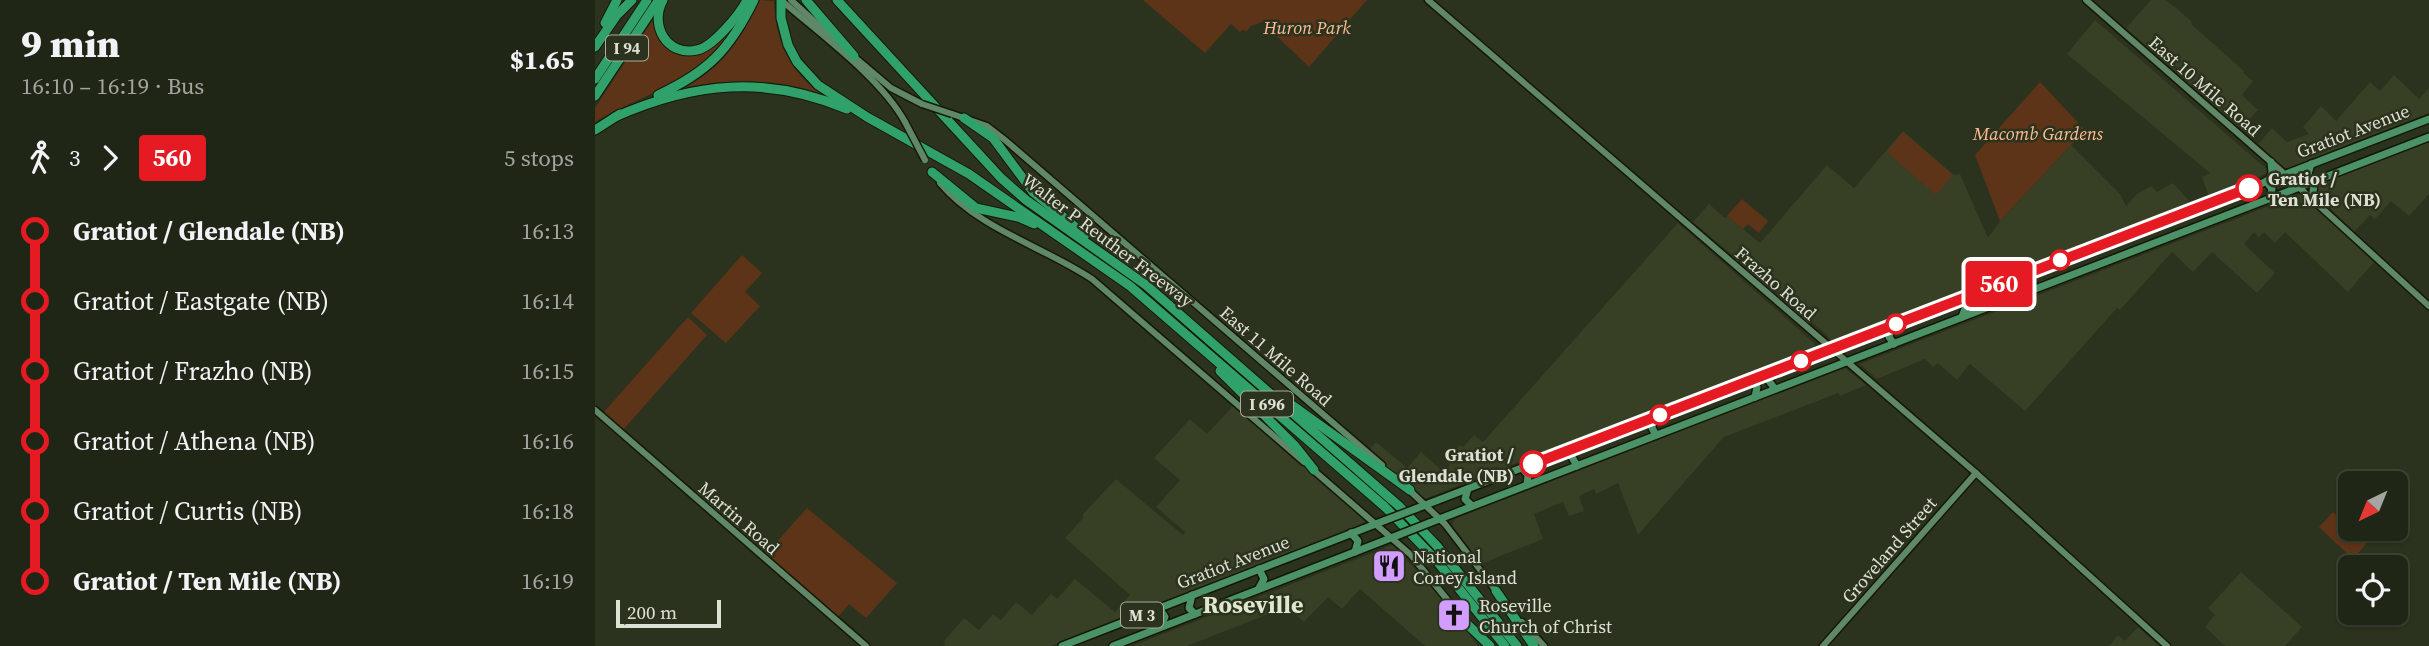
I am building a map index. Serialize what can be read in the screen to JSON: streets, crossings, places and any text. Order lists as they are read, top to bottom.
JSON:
{
  "streets": {
    "highway": ["I 94", "Walter P Reuther Freeway", "I 696"],
    "main road": [
      "East 10 Mile Road",
      "Gratiot Avenue",
      "Frazho Road",
      "East 11 Mile Road",
      "Martin Road",
      "Groveland Street",
      "M 3"
    ]
  },
  "crossings": [
    ["East 10 Mile Road", "Gratiot Avenue"],
    ["Gratiot Avenue", "Frazho Road"],
    ["Gratiot Avenue", "East 11 Mile Road"],
    ["Gratiot Avenue", "M 3"],
    ["Frazho Road", "Groveland Street"],
    ["East 11 Mile Road", "M 3"]
  ],
  "districts": ["Roseville"],
  "parks": ["Huron Park", "Macomb Gardens"],
  "places": {
    "other": ["Gratiot / Ten Mile (NB)", "Gratiot / Glendale (NB)"],
    "restaurant": ["National Coney Island"],
    "church": ["Roseville Church of Christ"]
  },
  "lines": ["bus line 560"],
  "scale_bar": "200 m",
  "north": "bottom left",
  "page": {
    "heading": ["9 min", "16:10 – 16:19 · Bus", "$1.65"],
    "on_map": "560",
    "legs": ["3", "560", "5 stops"],
    "list": [
      {
        "name": "Gratiot / Glendale (NB)",
        "value": "16:13"
      },
      {
        "name": "Gratiot / Eastgate (NB)",
        "value": "16:14"
      },
      {
        "name": "Gratiot / Frazho (NB)",
        "value": "16:15"
      },
      {
        "name": "Gratiot / Athena (NB)",
        "value": "16:16"
      },
      {
        "name": "Gratiot / Curtis (NB)",
        "value": "16:18"
      },
      {
        "name": "Gratiot / Ten Mile (NB)",
        "value": "16:19"
      }
    ],
    "scale": "200 m"
  }
}
